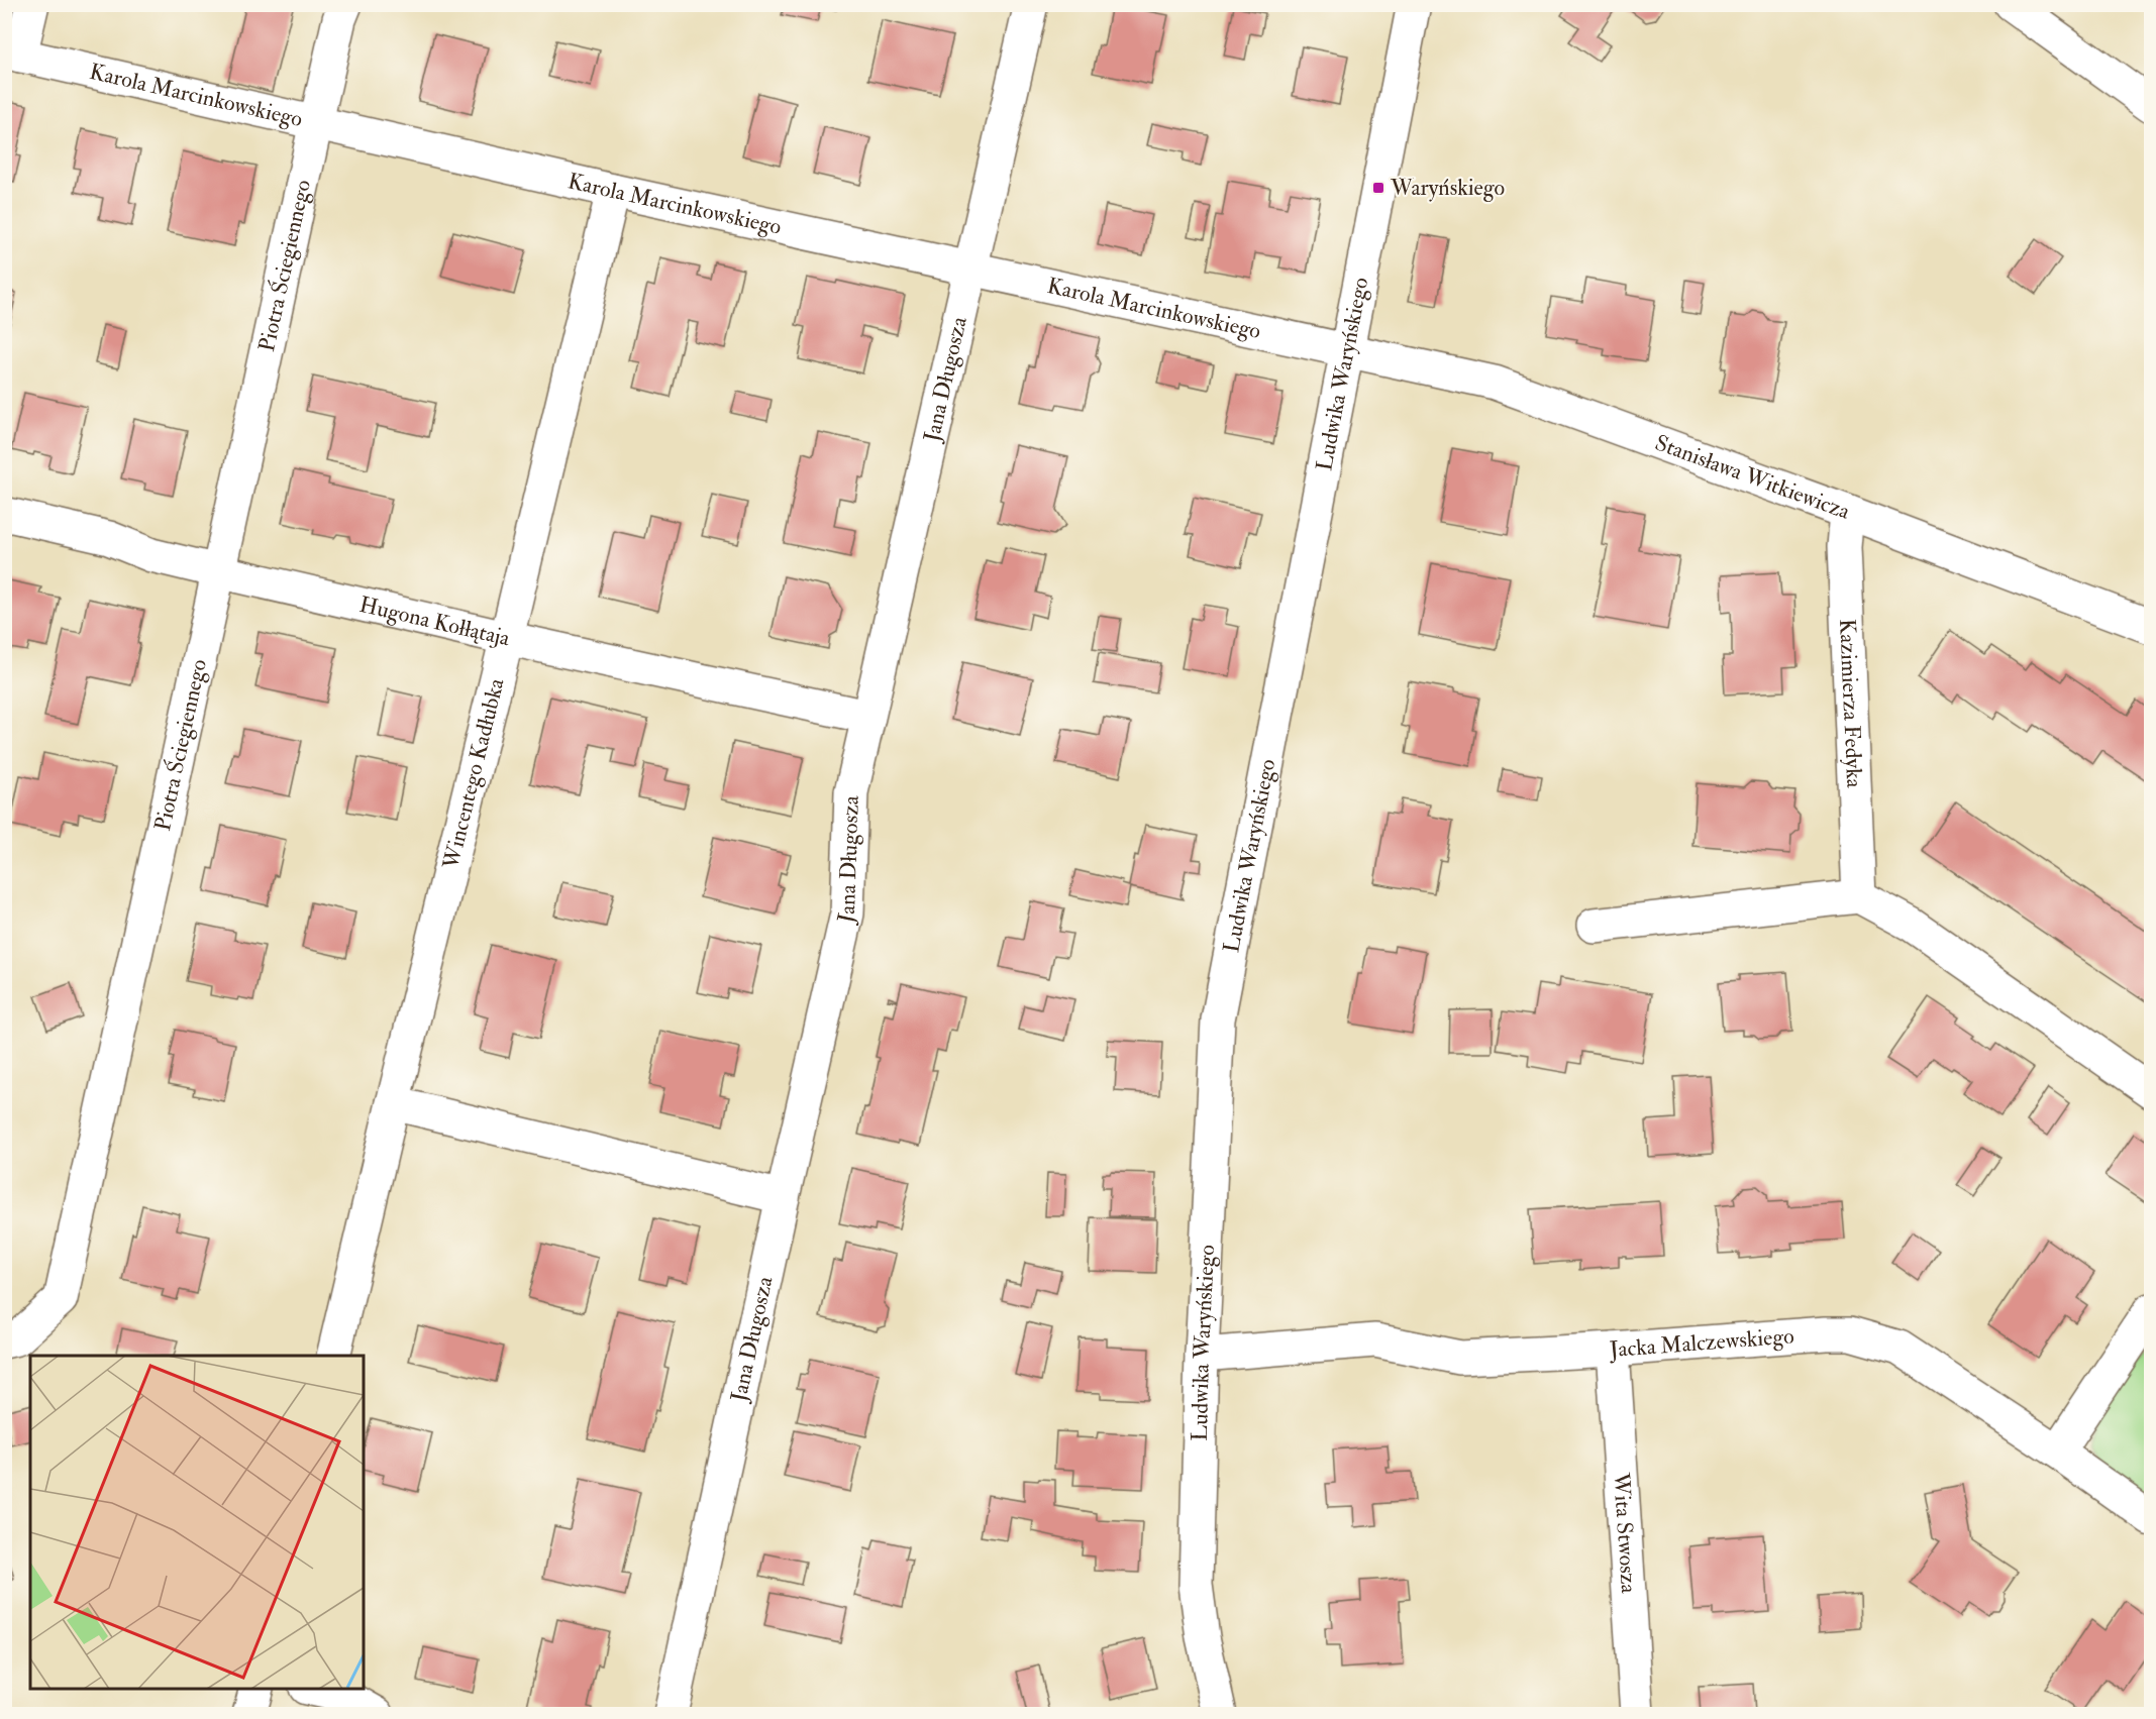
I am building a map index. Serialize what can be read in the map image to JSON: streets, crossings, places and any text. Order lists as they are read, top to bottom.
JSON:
{
  "streets": {
    "street": [
      "Karola Marcinkowskiego",
      "Piotra Ściegiennego",
      "Ludwika Waryńskiego",
      "Jana Długosza",
      "Stanisława Witkiewicza",
      "Hugona Kołłątaja",
      "Kazimierza Fedyka",
      "Wincentego Kadłubka",
      "Jacka Malczewskiego",
      "Wita Stwosza"
    ]
  },
  "crossings": [
    ["Karola Marcinkowskiego", "Piotra Ściegiennego"],
    ["Karola Marcinkowskiego", "Ludwika Waryńskiego"],
    ["Karola Marcinkowskiego", "Jana Długosza"],
    ["Karola Marcinkowskiego", "Stanisława Witkiewicza"],
    ["Karola Marcinkowskiego", "Wincentego Kadłubka"],
    ["Piotra Ściegiennego", "Hugona Kołłątaja"],
    ["Ludwika Waryńskiego", "Stanisława Witkiewicza"],
    ["Ludwika Waryńskiego", "Jacka Malczewskiego"],
    ["Jana Długosza", "Hugona Kołłątaja"],
    ["Stanisława Witkiewicza", "Kazimierza Fedyka"],
    ["Hugona Kołłątaja", "Wincentego Kadłubka"],
    ["Jacka Malczewskiego", "Wita Stwosza"]
  ],
  "places": {
    "transit": ["Waryńskiego"]
  }
}
